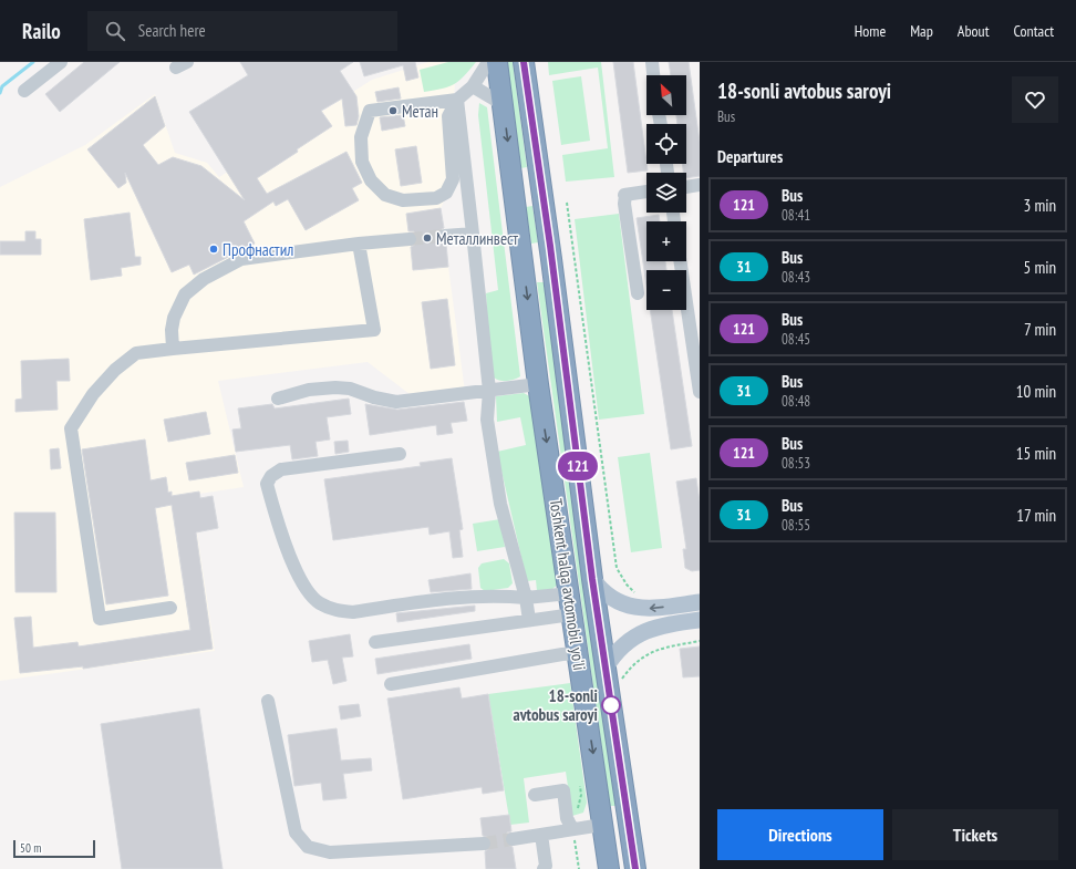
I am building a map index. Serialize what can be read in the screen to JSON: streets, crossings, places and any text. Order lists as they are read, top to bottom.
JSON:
{
  "streets": {
    "highway": ["Toshkent halqa avtomobil yo'li"]
  },
  "places": [
    "Метан",
    "Металлинвест",
    "Профнастил",
    "18-sonli avtobus saroyi"
  ],
  "lines": ["bus line 121"],
  "scale_bar": "50 m",
  "north": "top left",
  "page": {
    "header": "Railo",
    "search": "Search here",
    "nav": [
      "Home",
      "Map",
      "About",
      "Contact"
    ],
    "on_map": "121",
    "heading": [
      ["18-sonli avtobus saroyi", "Bus"],
      "Departures"
    ],
    "map_buttons": ["+", "−"],
    "list": [
      {
        "mark": "121",
        "name": "Bus",
        "note": "08:41",
        "value": "3 min"
      },
      {
        "mark": "31",
        "name": "Bus",
        "note": "08:43",
        "value": "5 min"
      },
      {
        "mark": "121",
        "name": "Bus",
        "note": "08:45",
        "value": "7 min"
      },
      {
        "mark": "31",
        "name": "Bus",
        "note": "08:48",
        "value": "10 min"
      },
      {
        "mark": "121",
        "name": "Bus",
        "note": "08:53",
        "value": "15 min"
      },
      {
        "mark": "31",
        "name": "Bus",
        "note": "08:55",
        "value": "17 min"
      }
    ],
    "buttons": ["Directions", "Tickets"],
    "scale": "50 m"
  }
}
